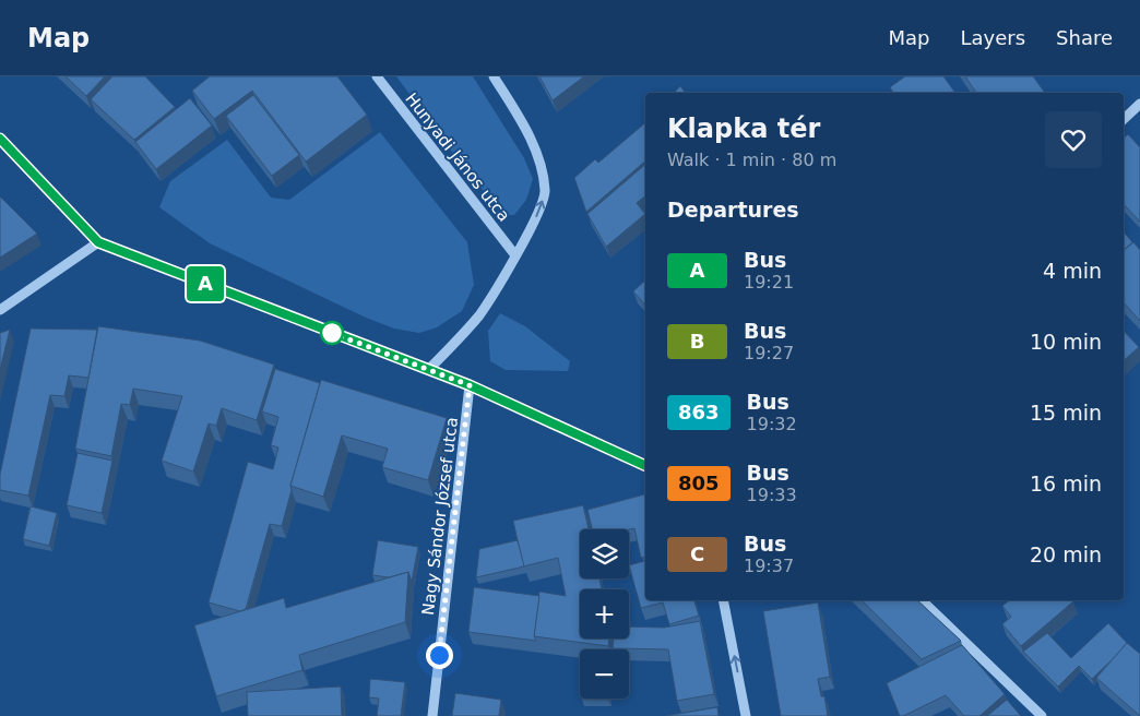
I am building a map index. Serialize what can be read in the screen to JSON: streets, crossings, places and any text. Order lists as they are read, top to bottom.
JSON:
{
  "streets": {
    "street": ["Hunyadi János utca", "Nagy Sándor József utca"]
  },
  "lines": ["bus line A"],
  "page": {
    "header": "Map",
    "nav": ["Map", "Layers", "Share"],
    "on_map": "A",
    "heading": [
      ["Klapka tér", "Walk · 1 min · 80 m"],
      "Departures"
    ],
    "list": [
      {
        "mark": "A",
        "name": "Bus",
        "note": "19:21",
        "value": "4 min"
      },
      {
        "mark": "B",
        "name": "Bus",
        "note": "19:27",
        "value": "10 min"
      },
      {
        "mark": "863",
        "name": "Bus",
        "note": "19:32",
        "value": "15 min"
      },
      {
        "mark": "805",
        "name": "Bus",
        "note": "19:33",
        "value": "16 min"
      },
      {
        "mark": "C",
        "name": "Bus",
        "note": "19:37",
        "value": "20 min"
      }
    ],
    "map_buttons": ["+", "−"]
  }
}
